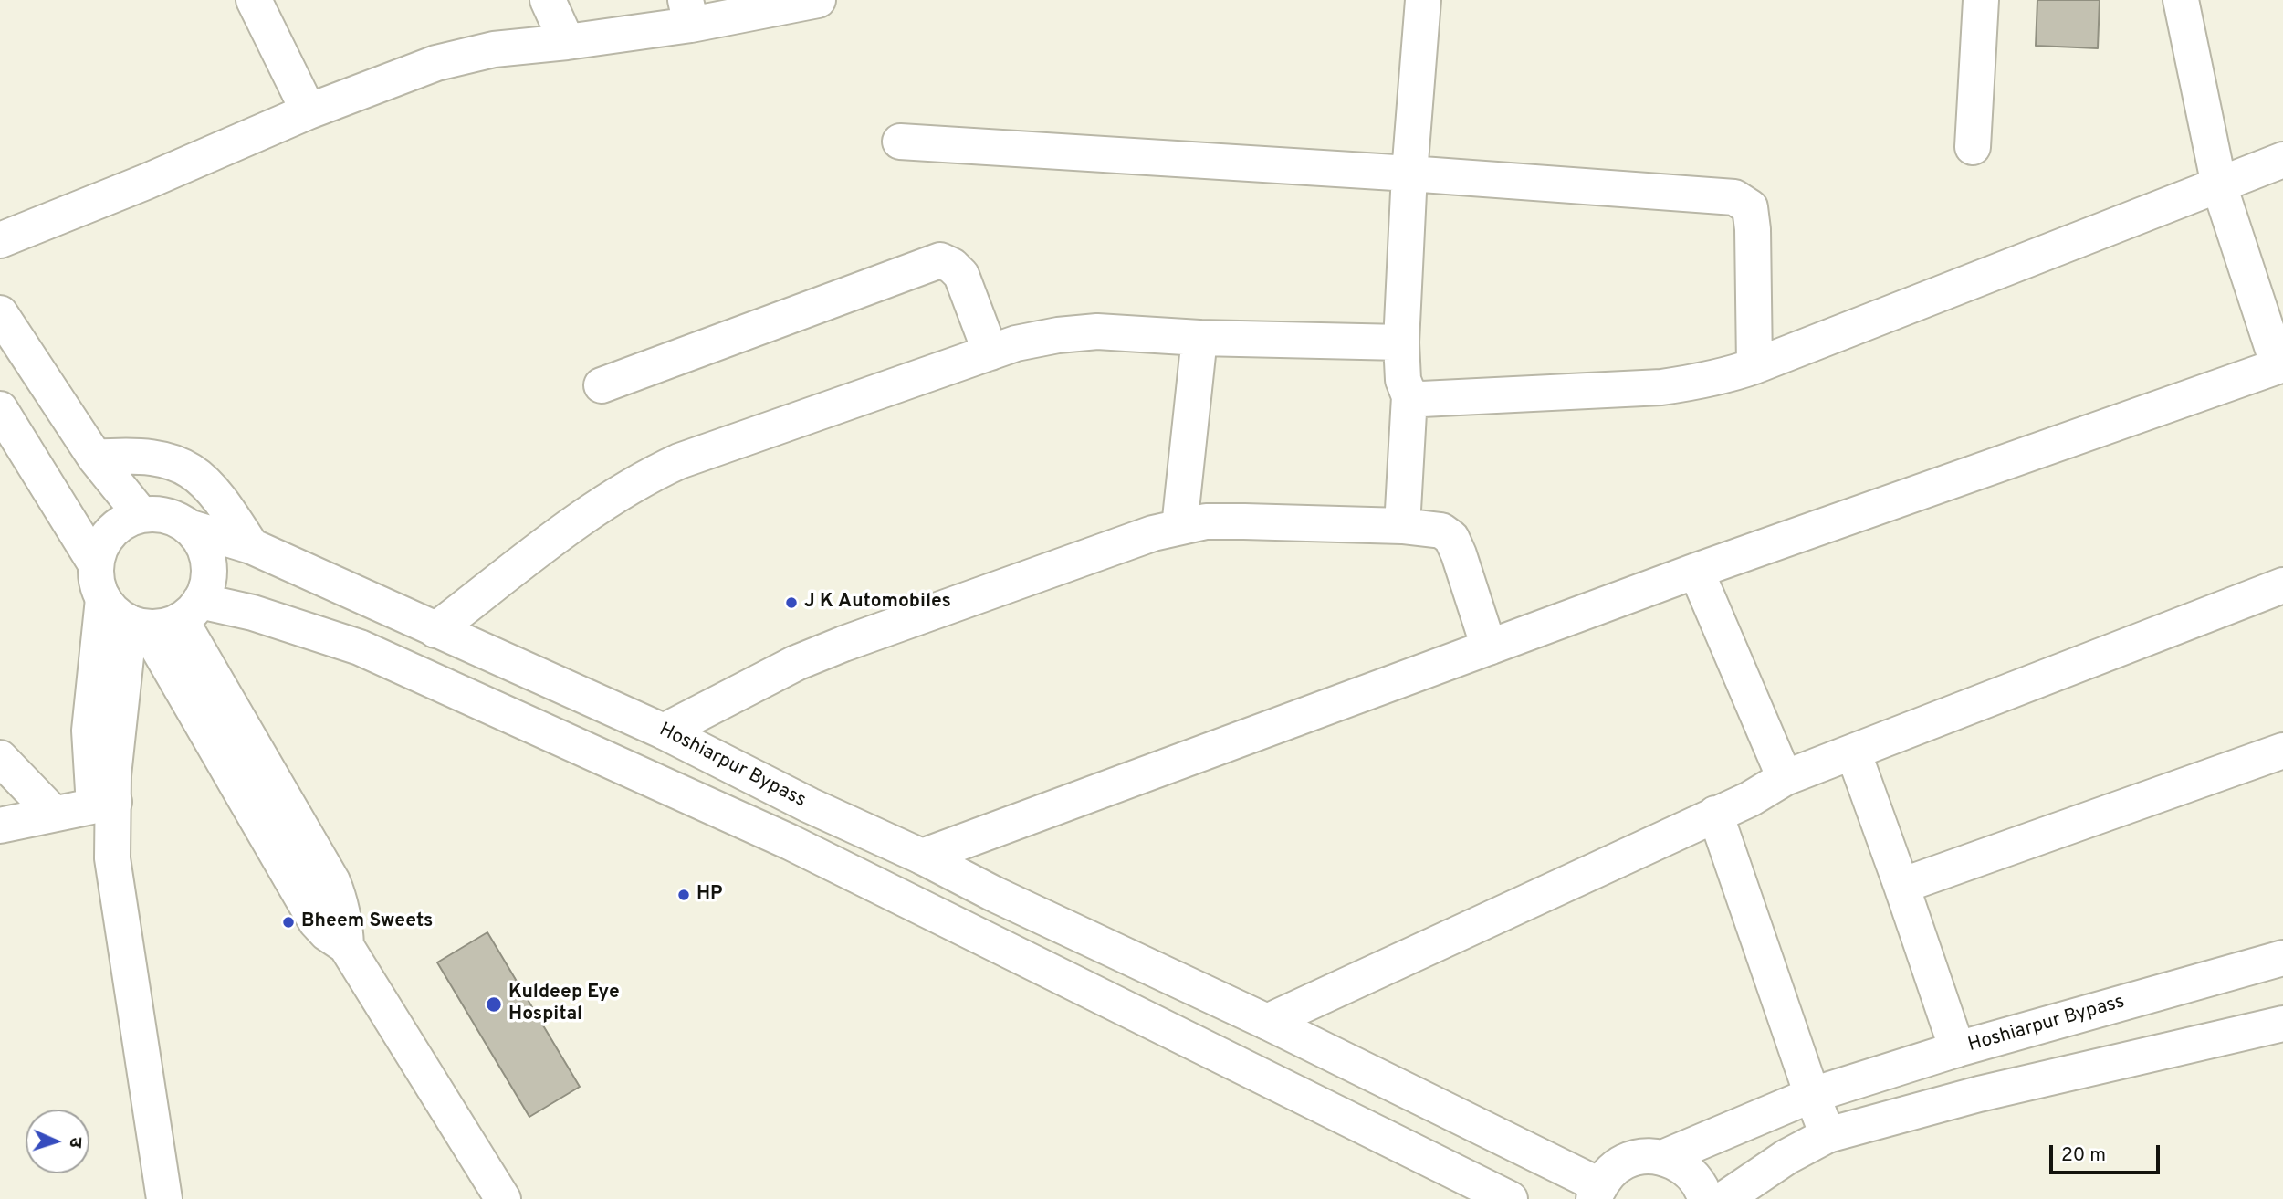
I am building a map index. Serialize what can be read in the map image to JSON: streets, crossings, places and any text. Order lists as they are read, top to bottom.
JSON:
{
  "streets": {
    "main road": ["Hoshiarpur Bypass"]
  },
  "places": [
    "J K Automobiles",
    "HP",
    "Bheem Sweets",
    "Kuldeep Eye Hospital"
  ],
  "scale_bar": "20 m",
  "north": "right"
}
